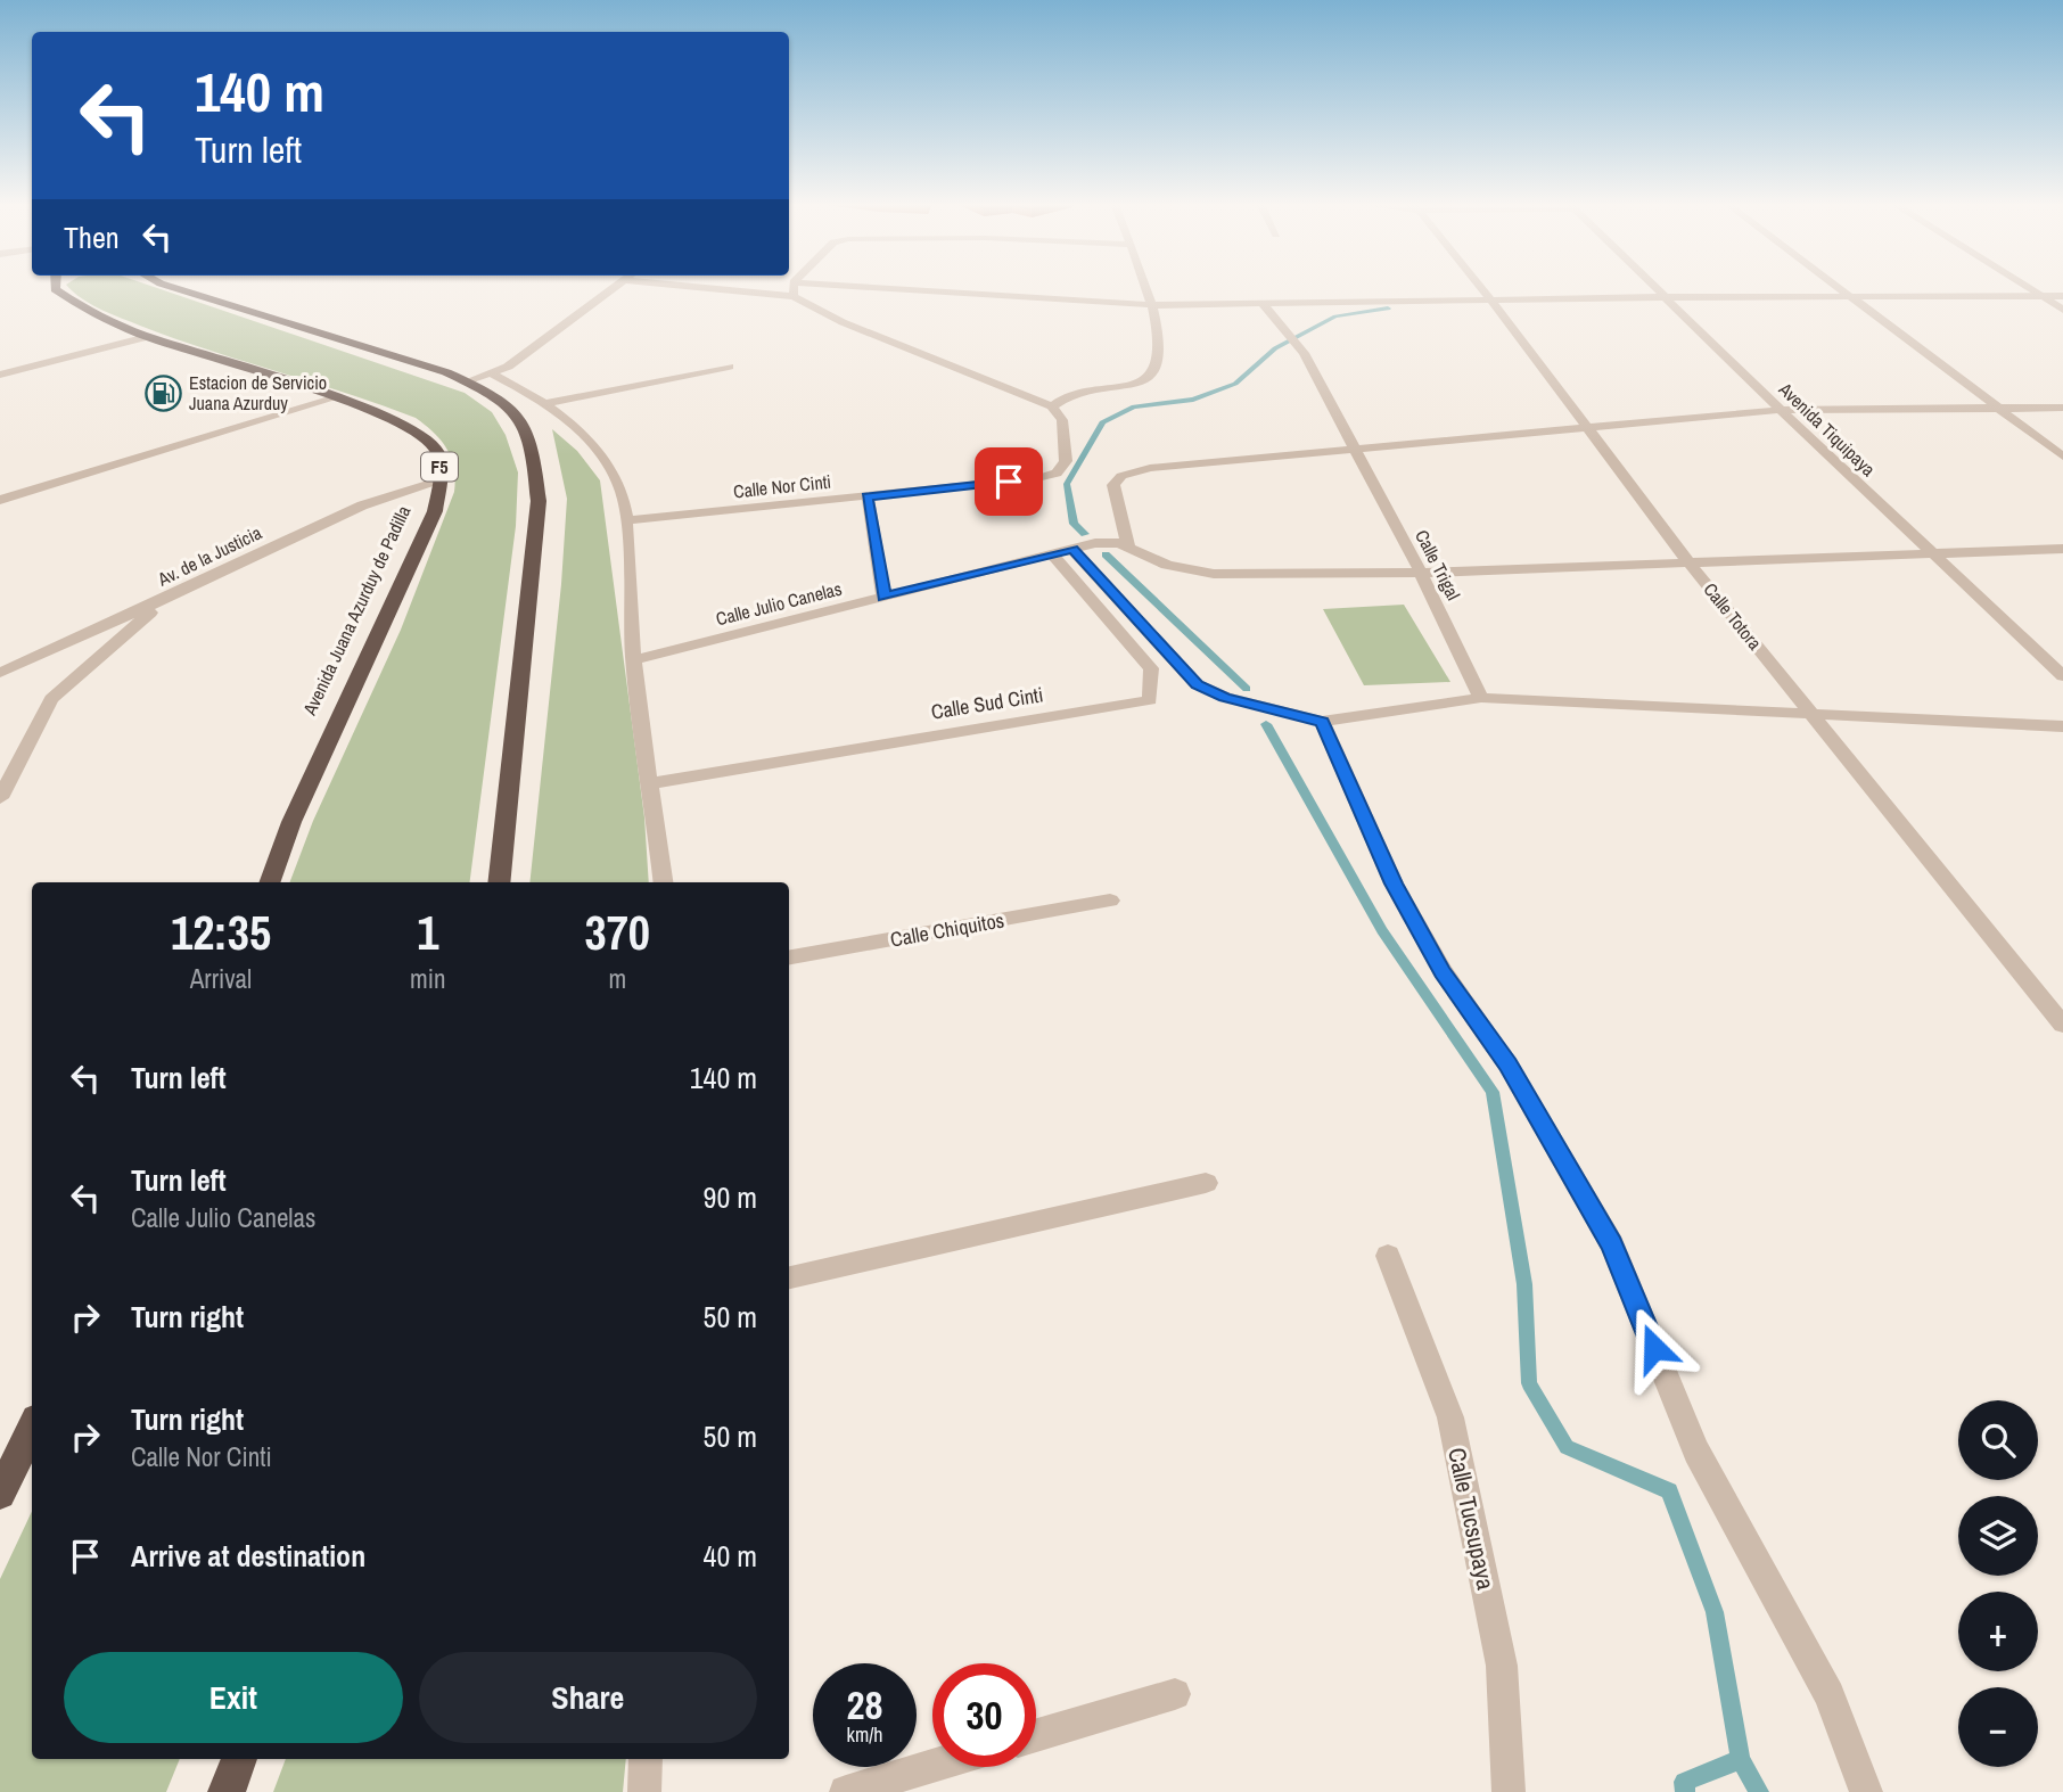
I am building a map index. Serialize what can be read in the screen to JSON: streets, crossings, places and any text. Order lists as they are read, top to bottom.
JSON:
{
  "streets": {
    "highway": ["F5", "Avenida Juana Azurduy de Padilla"],
    "street": [
      "Avenida Tiquipaya",
      "Calle Nor Cinti",
      "Av. de la Justicia",
      "Calle Trigal",
      "Calle Julio Canelas",
      "Calle Totora",
      "Calle Sud Cinti",
      "Calle Chiquitos",
      "Calle Tucsupaya"
    ]
  },
  "crossings": [
    ["Av. de la Justicia", "Avenida Juana Azurduy de Padilla"],
    ["Calle Julio Canelas", "Calle Sud Cinti"]
  ],
  "places": {
    "fuel station": ["Estacion de Servicio Juana Azurduy"]
  },
  "page": {
    "turn": ["140 m", "Turn left"],
    "then": "Then",
    "eta": [
      "12:35",
      "Arrival",
      "1",
      "min",
      "370",
      "m"
    ],
    "list": [
      {
        "name": "Turn left",
        "value": "140 m"
      },
      {
        "name": "Turn left",
        "note": "Calle Julio Canelas",
        "value": "90 m"
      },
      {
        "name": "Turn right",
        "value": "50 m"
      },
      {
        "name": "Turn right",
        "note": "Calle Nor Cinti",
        "value": "50 m"
      },
      {
        "name": "Arrive at destination",
        "value": "40 m"
      }
    ],
    "map_buttons": ["+", "−"],
    "buttons": ["Exit", "Share"],
    "speed": "28 km/h",
    "limit": "30"
  }
}
